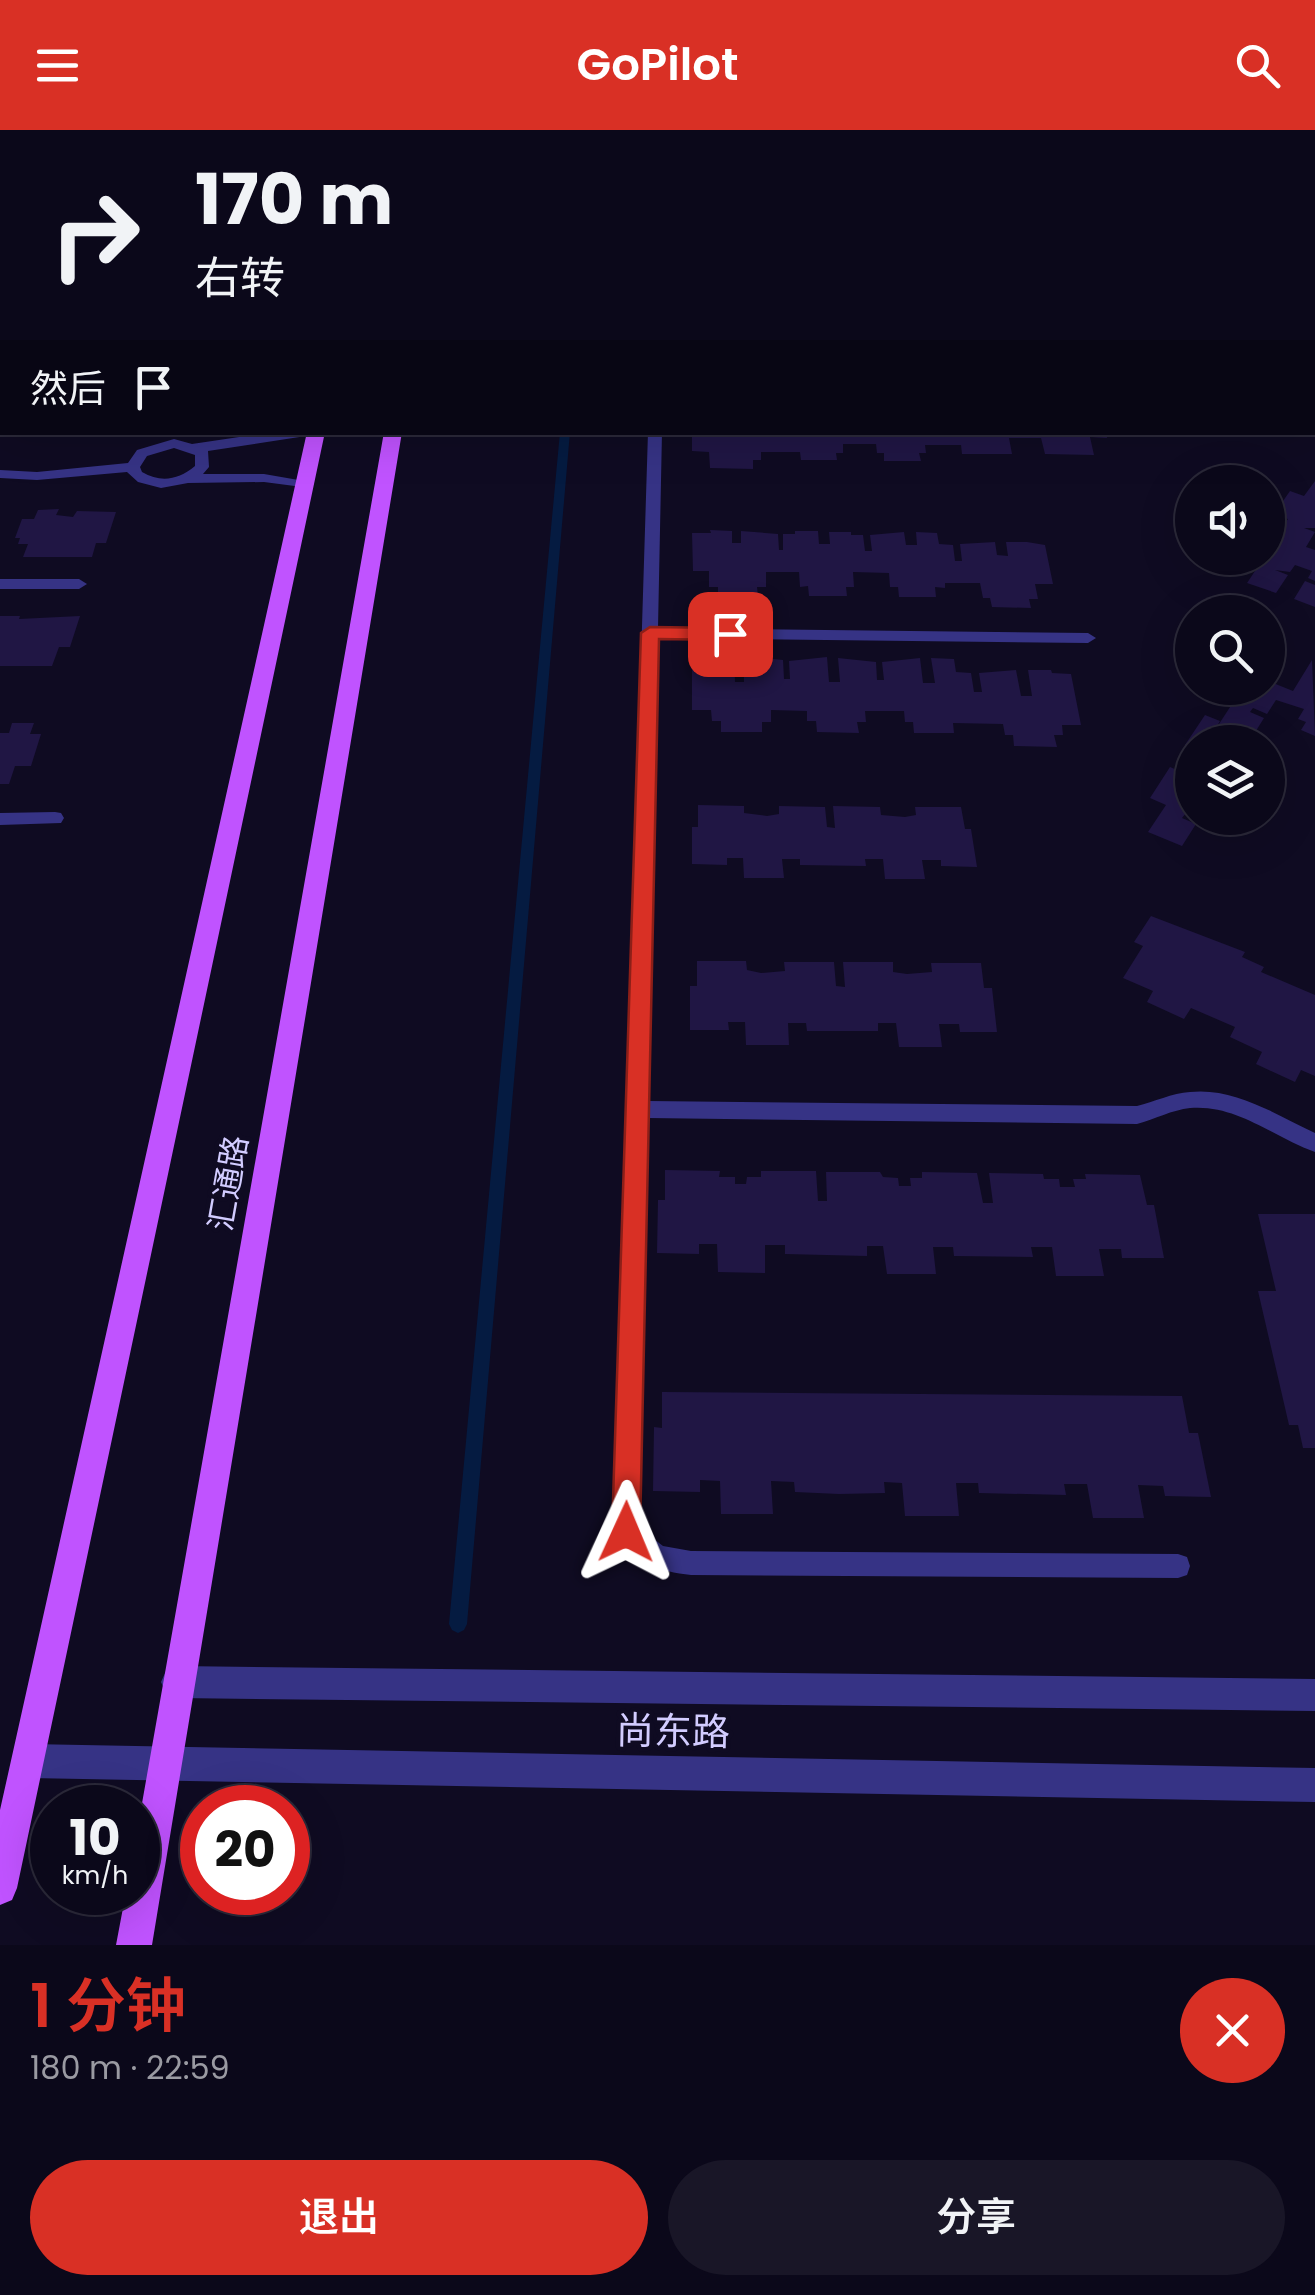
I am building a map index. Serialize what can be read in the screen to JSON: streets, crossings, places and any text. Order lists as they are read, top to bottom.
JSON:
{
  "streets": {
    "main road": ["汇通路"],
    "street": ["尚东路"]
  },
  "crossings": [
    ["汇通路", "尚东路"]
  ],
  "page": {
    "header": "GoPilot",
    "turn": ["170 m", "右转"],
    "then": "然后",
    "speed": "10 km/h",
    "limit": "20",
    "heading": ["1 分钟", "180 m · 22:59"],
    "buttons": ["退出", "分享"]
  }
}
